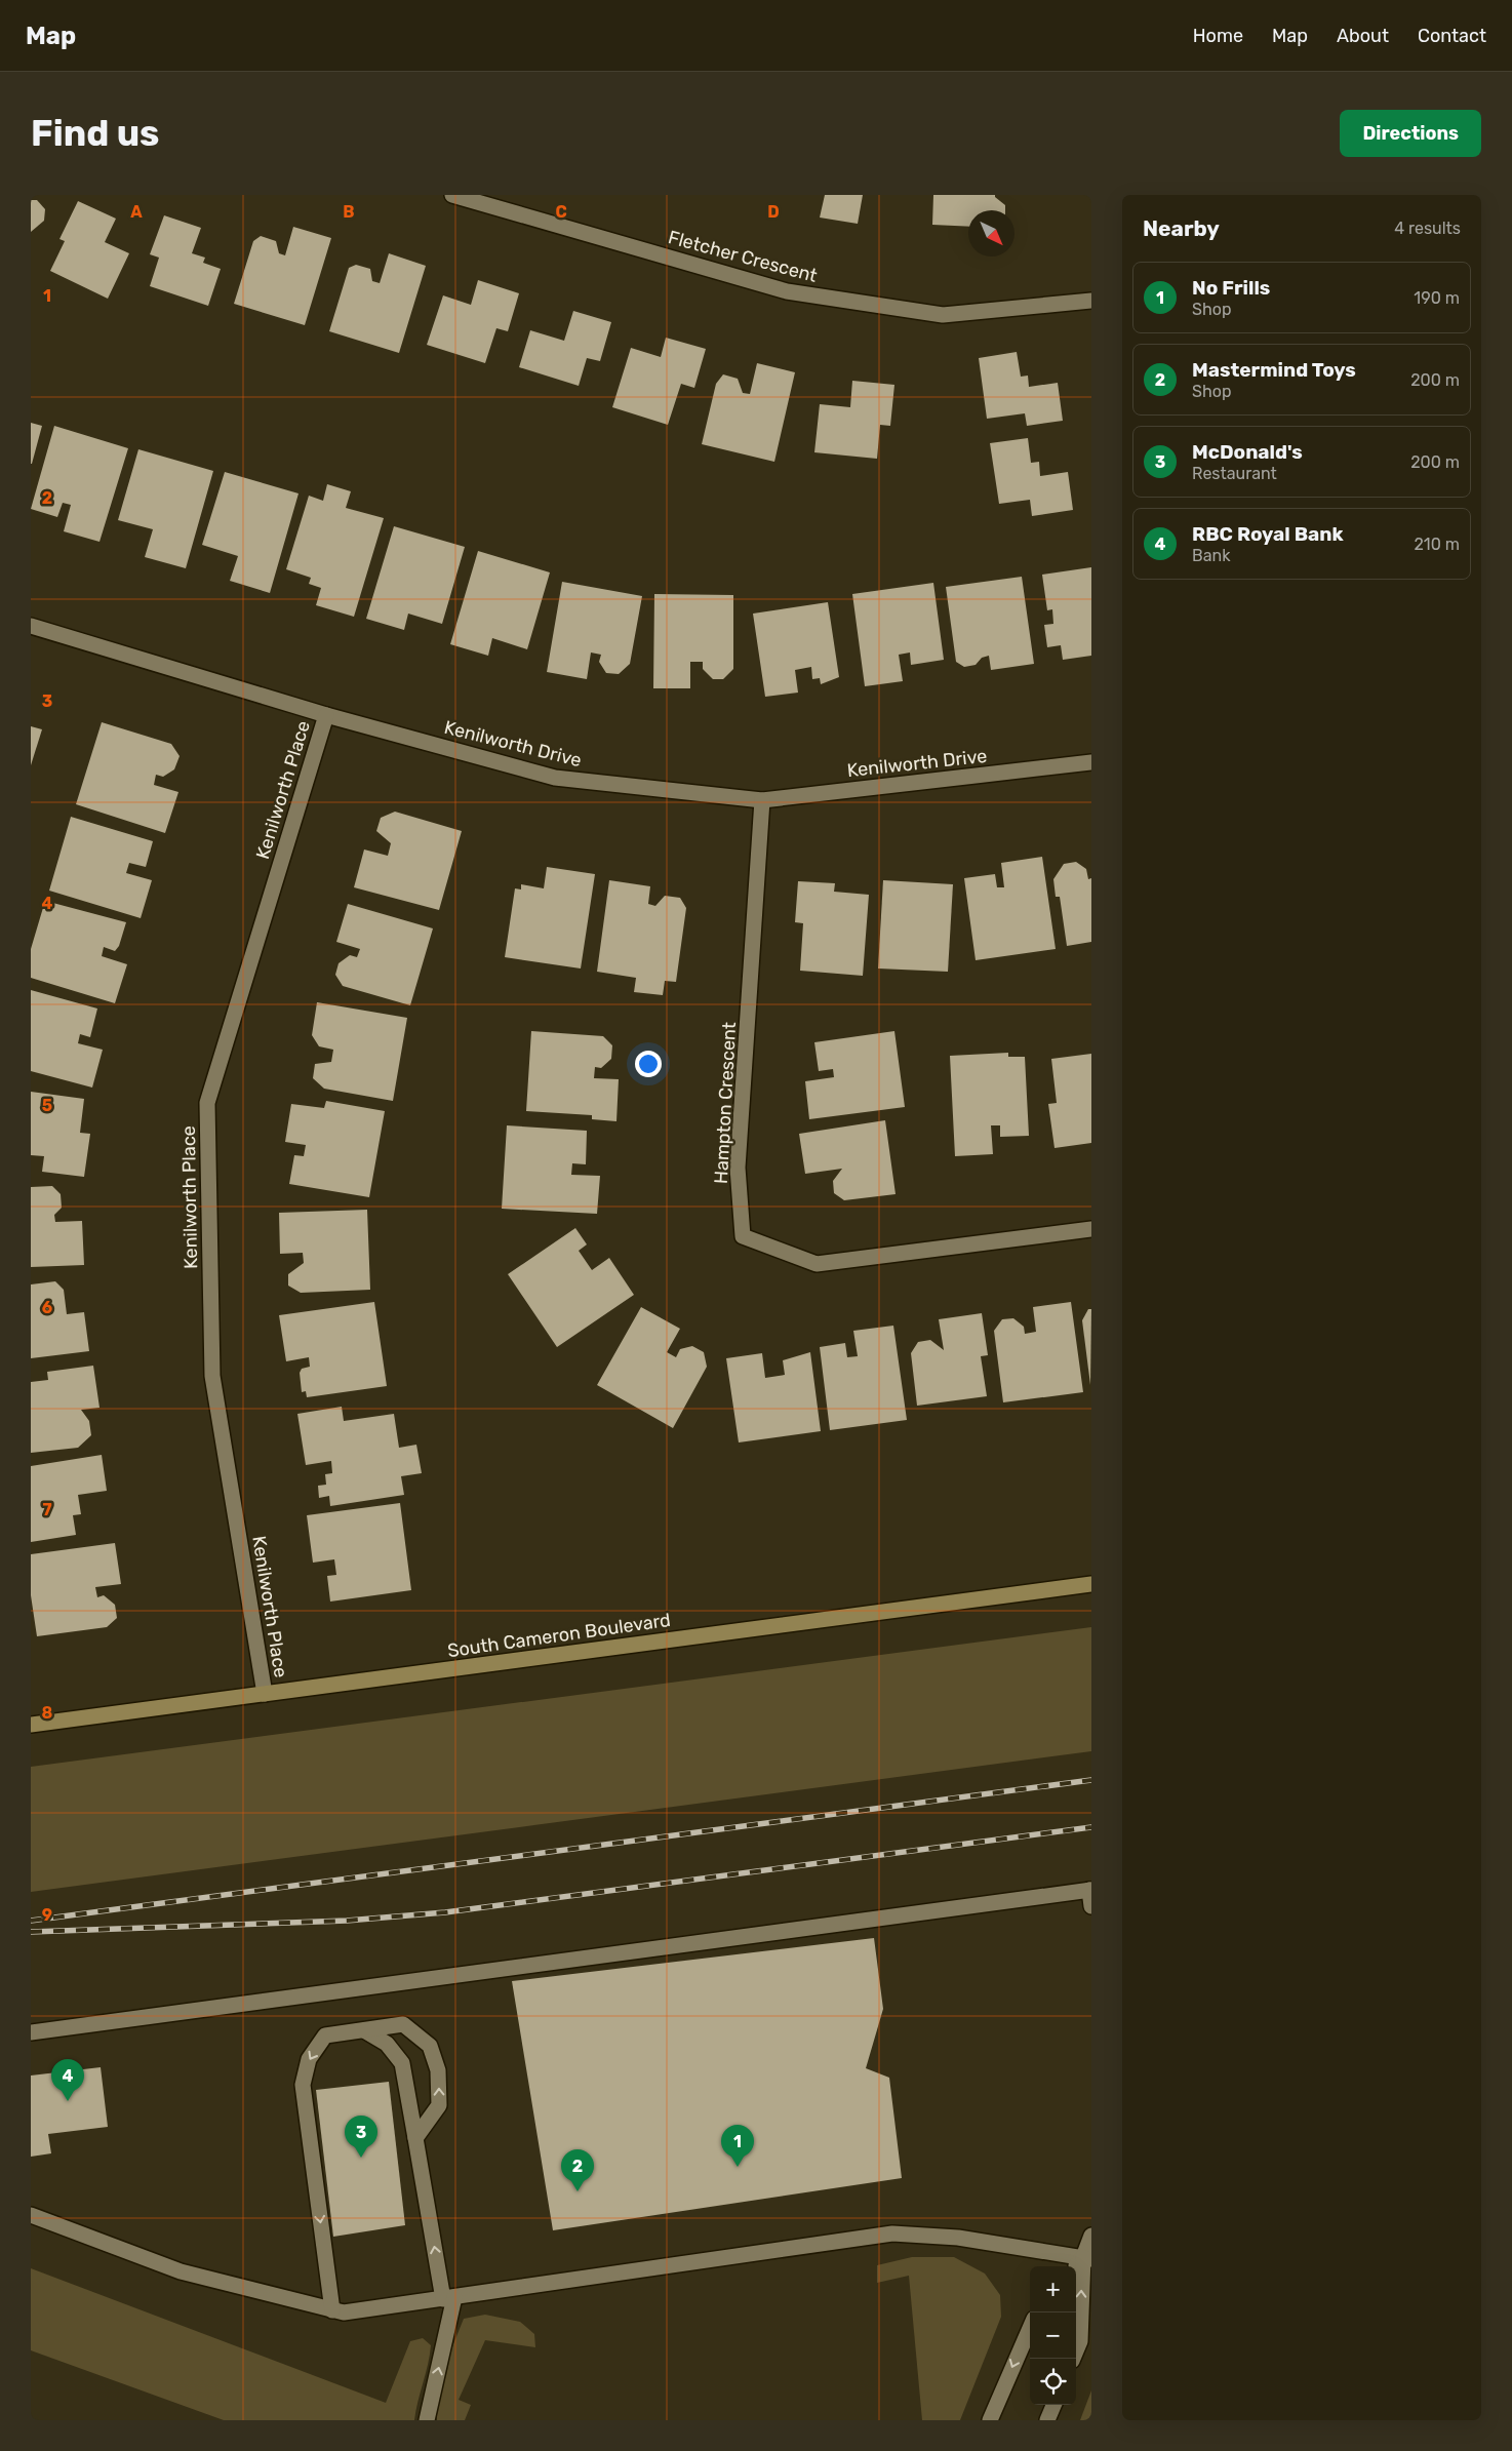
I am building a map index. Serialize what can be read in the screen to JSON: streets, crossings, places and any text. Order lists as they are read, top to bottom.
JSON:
{
  "streets": {
    "street": [
      "Fletcher Crescent",
      "Kenilworth Drive",
      "Kenilworth Place",
      "Hampton Crescent",
      "South Cameron Boulevard"
    ]
  },
  "crossings": [
    ["Kenilworth Drive", "Kenilworth Place"],
    ["Kenilworth Drive", "Hampton Crescent"],
    ["Kenilworth Place", "South Cameron Boulevard"]
  ],
  "north": "bottom right",
  "page": {
    "header": "Map",
    "nav": [
      "Home",
      "Map",
      "About",
      "Contact"
    ],
    "buttons": "Directions",
    "title": "Find us",
    "heading": ["Nearby", "4 results"],
    "list": [
      {
        "mark": "1",
        "name": "No Frills",
        "note": "Shop",
        "value": "190 m"
      },
      {
        "mark": "2",
        "name": "Mastermind Toys",
        "note": "Shop",
        "value": "200 m"
      },
      {
        "mark": "3",
        "name": "McDonald's",
        "note": "Restaurant",
        "value": "200 m"
      },
      {
        "mark": "4",
        "name": "RBC Royal Bank",
        "note": "Bank",
        "value": "210 m"
      }
    ],
    "pins": [
      "4",
      "3",
      "1",
      "2"
    ],
    "map_buttons": ["+", "−"]
  },
  "grid": {
    "columns": [
      "A",
      "B",
      "C",
      "D"
    ],
    "rows": [
      "1",
      "2",
      "3",
      "4",
      "5",
      "6",
      "7",
      "8",
      "9"
    ]
  }
}
